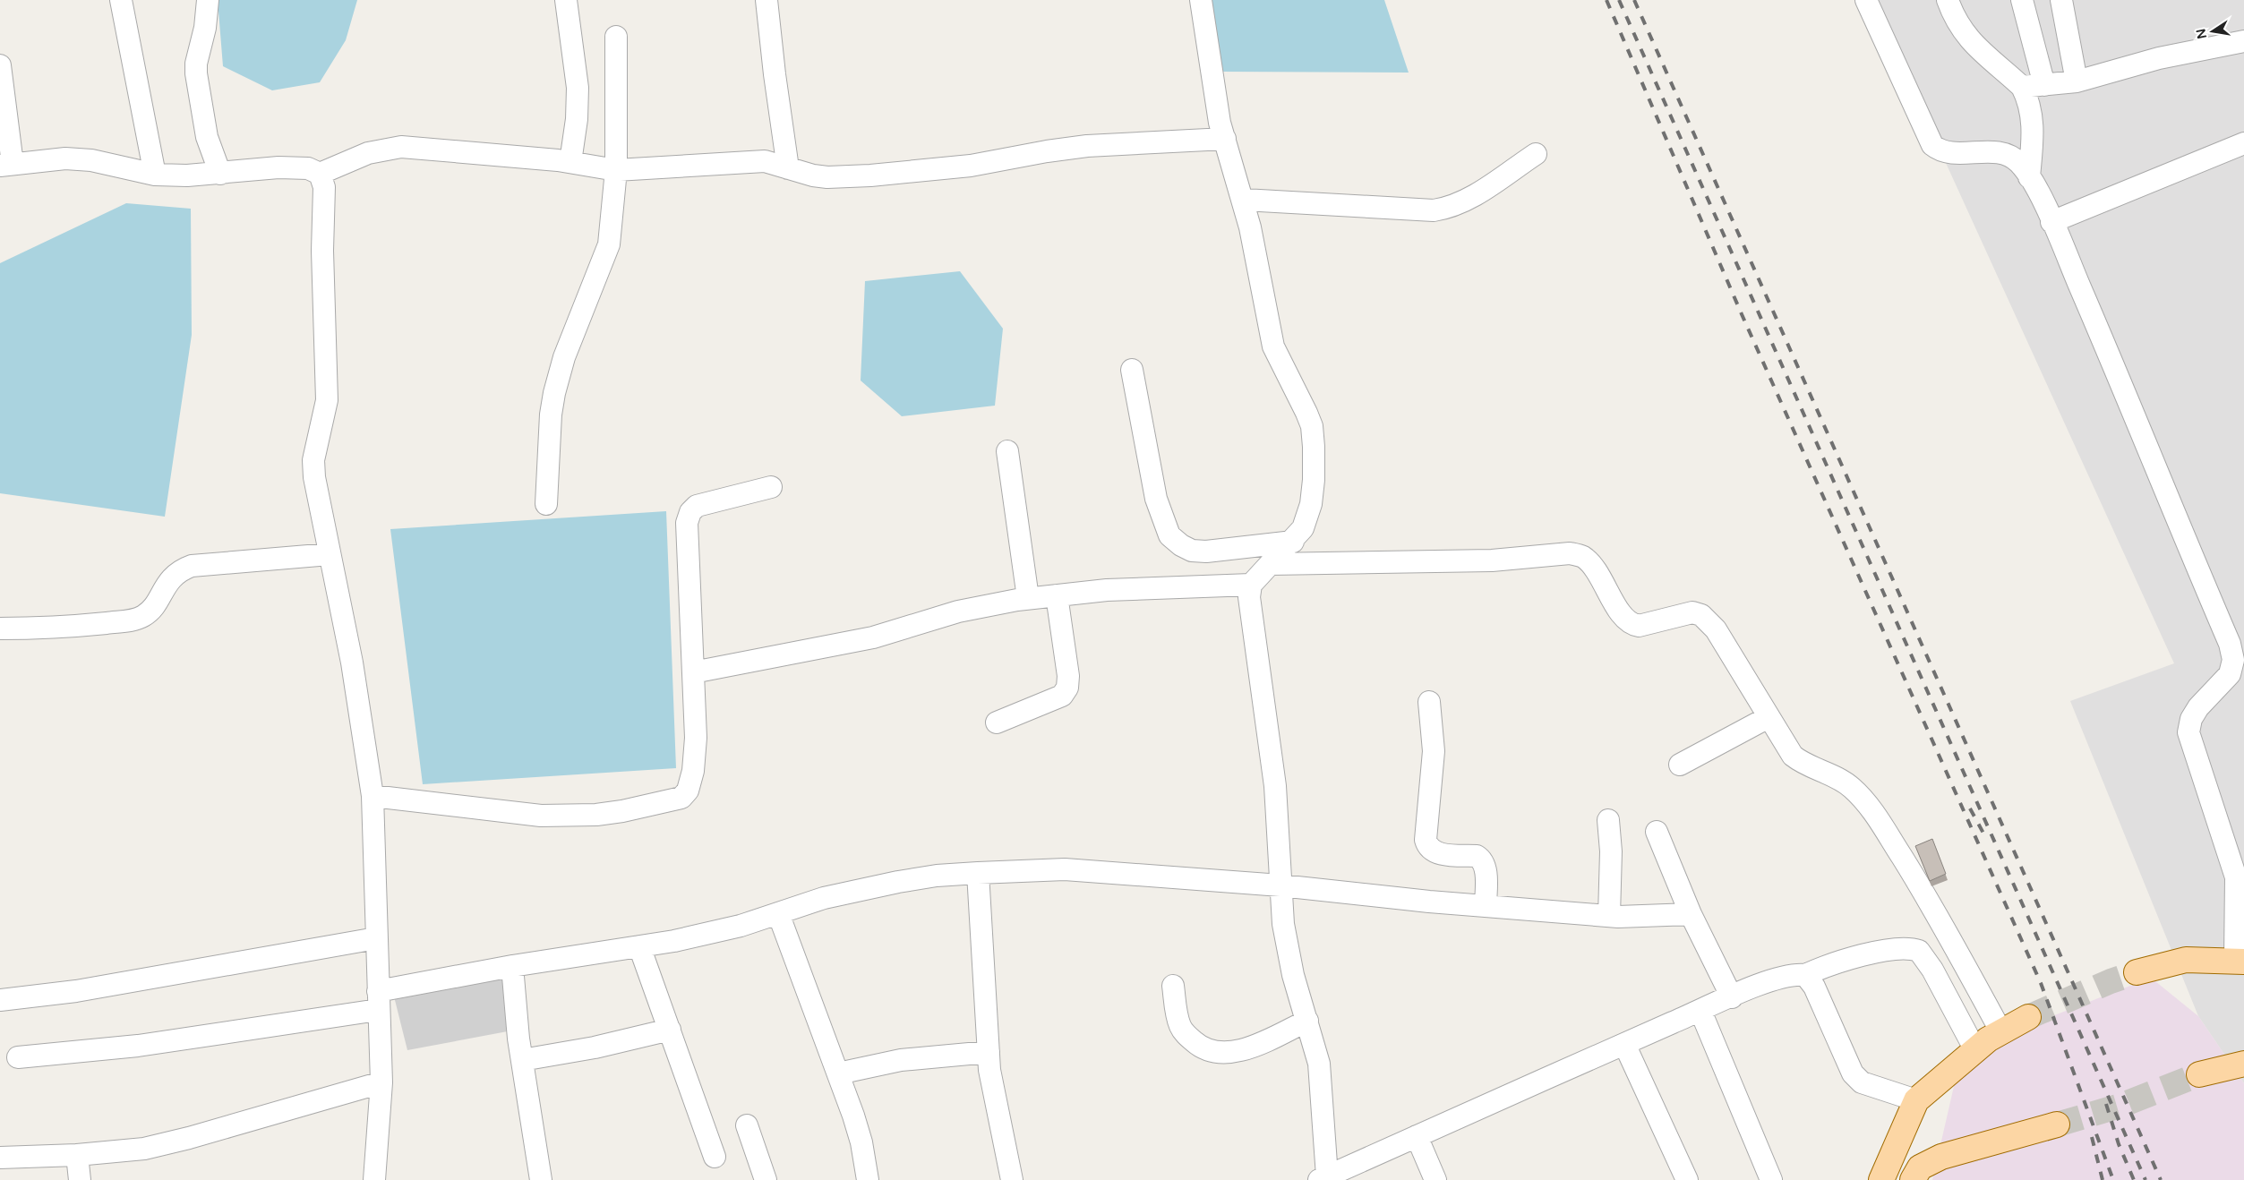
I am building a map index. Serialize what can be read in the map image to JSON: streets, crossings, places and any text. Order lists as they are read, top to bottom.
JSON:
{
  "north": "left"
}
